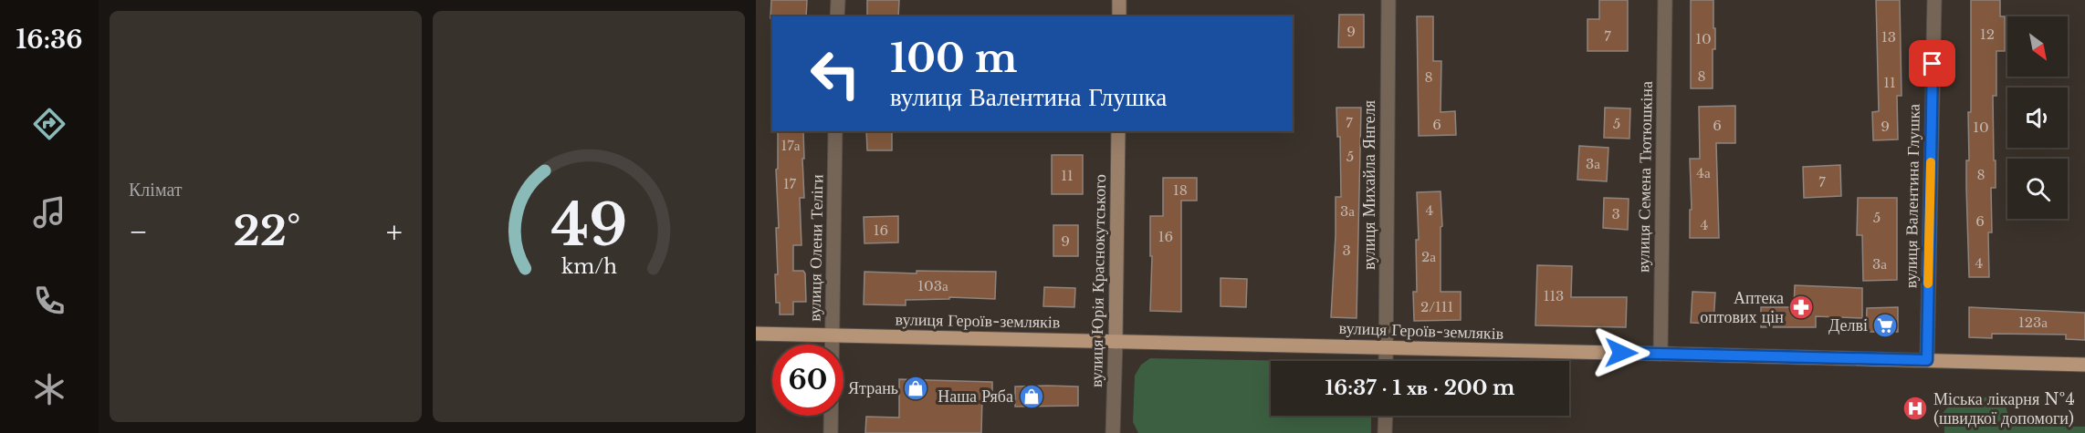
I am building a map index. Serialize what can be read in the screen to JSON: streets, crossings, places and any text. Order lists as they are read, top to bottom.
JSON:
{
  "streets": {
    "main road": ["вулиця Героїв-земляків"],
    "street": [
      "вулиця Семена Тютюшкіна",
      "вулиця Михайла Янгеля",
      "вулиця Валентина Глушка",
      "вулиця Олени Теліги",
      "вулиця Юрія Краснокутського"
    ]
  },
  "crossings": [
    ["вулиця Семена Тютюшкіна", "вулиця Героїв-земляків"],
    ["вулиця Михайла Янгеля", "вулиця Героїв-земляків"],
    ["вулиця Валентина Глушка", "вулиця Героїв-земляків"],
    ["вулиця Олени Теліги", "вулиця Героїв-земляків"],
    ["вулиця Юрія Краснокутського", "вулиця Героїв-земляків"]
  ],
  "places": {
    "pharmacy": ["Аптека оптових цін"],
    "supermarket": ["Делві"],
    "shop": ["Ятрань", "Наша Ряба"],
    "hospital": ["Міська лікарня №4 (швидкої допомоги)"]
  },
  "house_numbers": [
    "9",
    "12",
    "7",
    "13",
    "10",
    "8",
    "8",
    "11",
    "7",
    "5",
    "6",
    "6",
    "9",
    "10",
    "17а",
    "5",
    "3а",
    "4а",
    "8",
    "11",
    "7",
    "17",
    "18",
    "4",
    "3а",
    "3",
    "5",
    "6",
    "4",
    "16",
    "16",
    "9",
    "3",
    "2а",
    "4",
    "3а",
    "103а",
    "113",
    "2/111",
    "123а"
  ],
  "north": "bottom right",
  "page": {
    "tabs": "16:36",
    "tile": "Клімат",
    "turn": ["100 m", "вулиця Валентина Глушка"],
    "heat": ["−", "22°", "+"],
    "limit": "60",
    "trip": "16:37 · 1 хв · 200 m",
    "gauge": ["49", "km/h"]
  }
}
